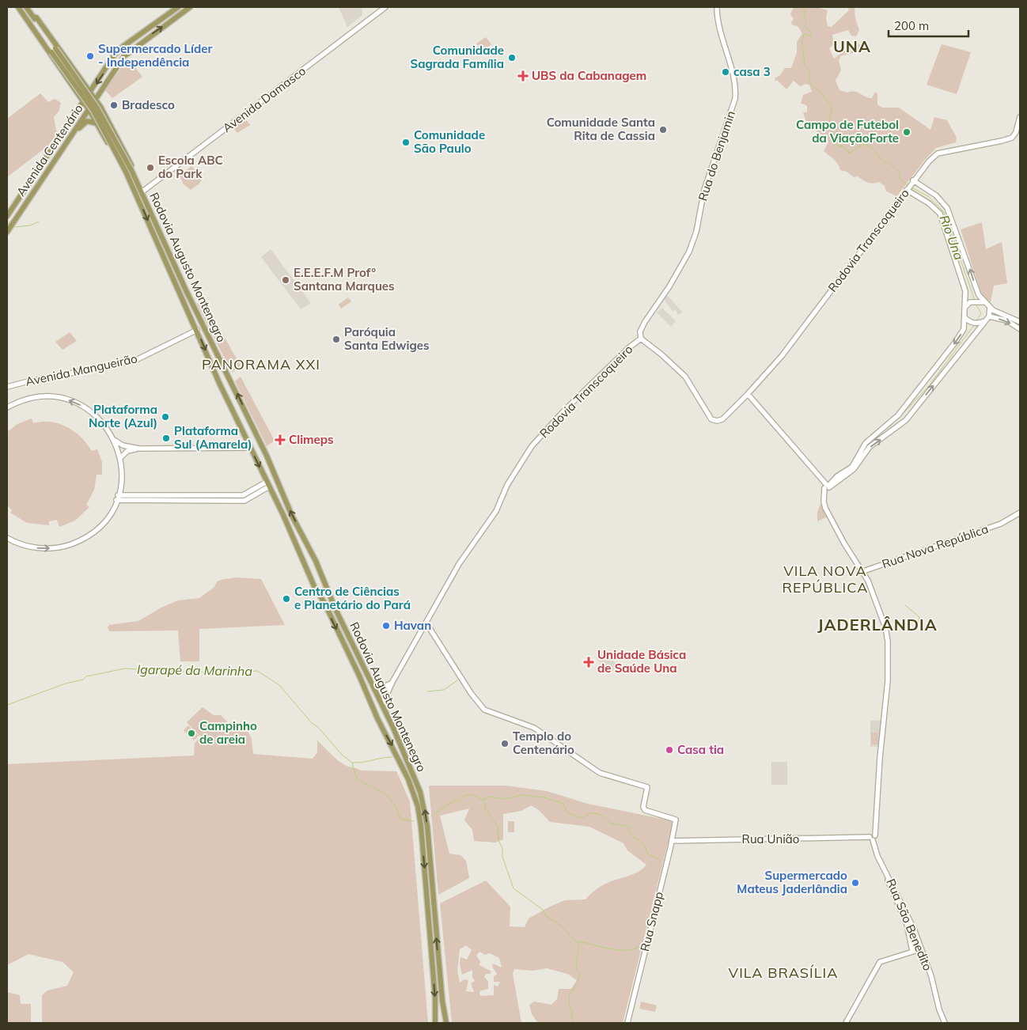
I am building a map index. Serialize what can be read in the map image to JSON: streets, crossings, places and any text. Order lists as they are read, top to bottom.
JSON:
{
  "streets": {
    "main road": [
      "Avenida Damasco",
      "Avenida Centenário",
      "Rua do Benjamin",
      "Rodovia Transcoqueiro",
      "Rodovia Augusto Montenegro",
      "Avenida Mangueirão",
      "Rua Nova República",
      "Rua União",
      "Rua Snapp",
      "Rua São Benedito"
    ]
  },
  "crossings": [
    ["Avenida Damasco", "Rodovia Augusto Montenegro"],
    ["Avenida Centenário", "Rodovia Augusto Montenegro"],
    ["Rua do Benjamin", "Rodovia Transcoqueiro"],
    ["Rodovia Transcoqueiro", "Rodovia Augusto Montenegro"],
    ["Rodovia Transcoqueiro", "Rua Snapp"],
    ["Rodovia Augusto Montenegro", "Avenida Mangueirão"],
    ["Rua União", "Rua Snapp"],
    ["Rua União", "Rua São Benedito"]
  ],
  "districts": [
    "UNA",
    "PANORAMA XXI",
    "VILA NOVA REPÚBLICA",
    "JADERLÂNDIA",
    "VILA BRASÍLIA"
  ],
  "water": ["Rio Una", "Igarapé da Marinha"],
  "places": {
    "other": [
      "Supermercado Líder - Independência",
      "Comunidade Sagrada Família",
      "casa 3",
      "Bradesco",
      "Comunidade Santa Rita de Cassia",
      "Campo de Futebol da ViaçãoForte",
      "Comunidade São Paulo",
      "Escola ABC do Park",
      "E.E.E.F.M Profº Santana Marques",
      "Paróquia Santa Edwiges",
      "Plataforma Norte (Azul)",
      "Plataforma Sul (Amarela)",
      "Centro de Ciências e Planetário do Pará",
      "Havan",
      "Campinho de areia",
      "Templo do Centenário",
      "Casa tia",
      "Supermercado Mateus Jaderlândia"
    ],
    "health": ["UBS da Cabanagem", "Climeps", "Unidade Básica de Saúde Una"]
  },
  "scale_bar": "200 m"
}
